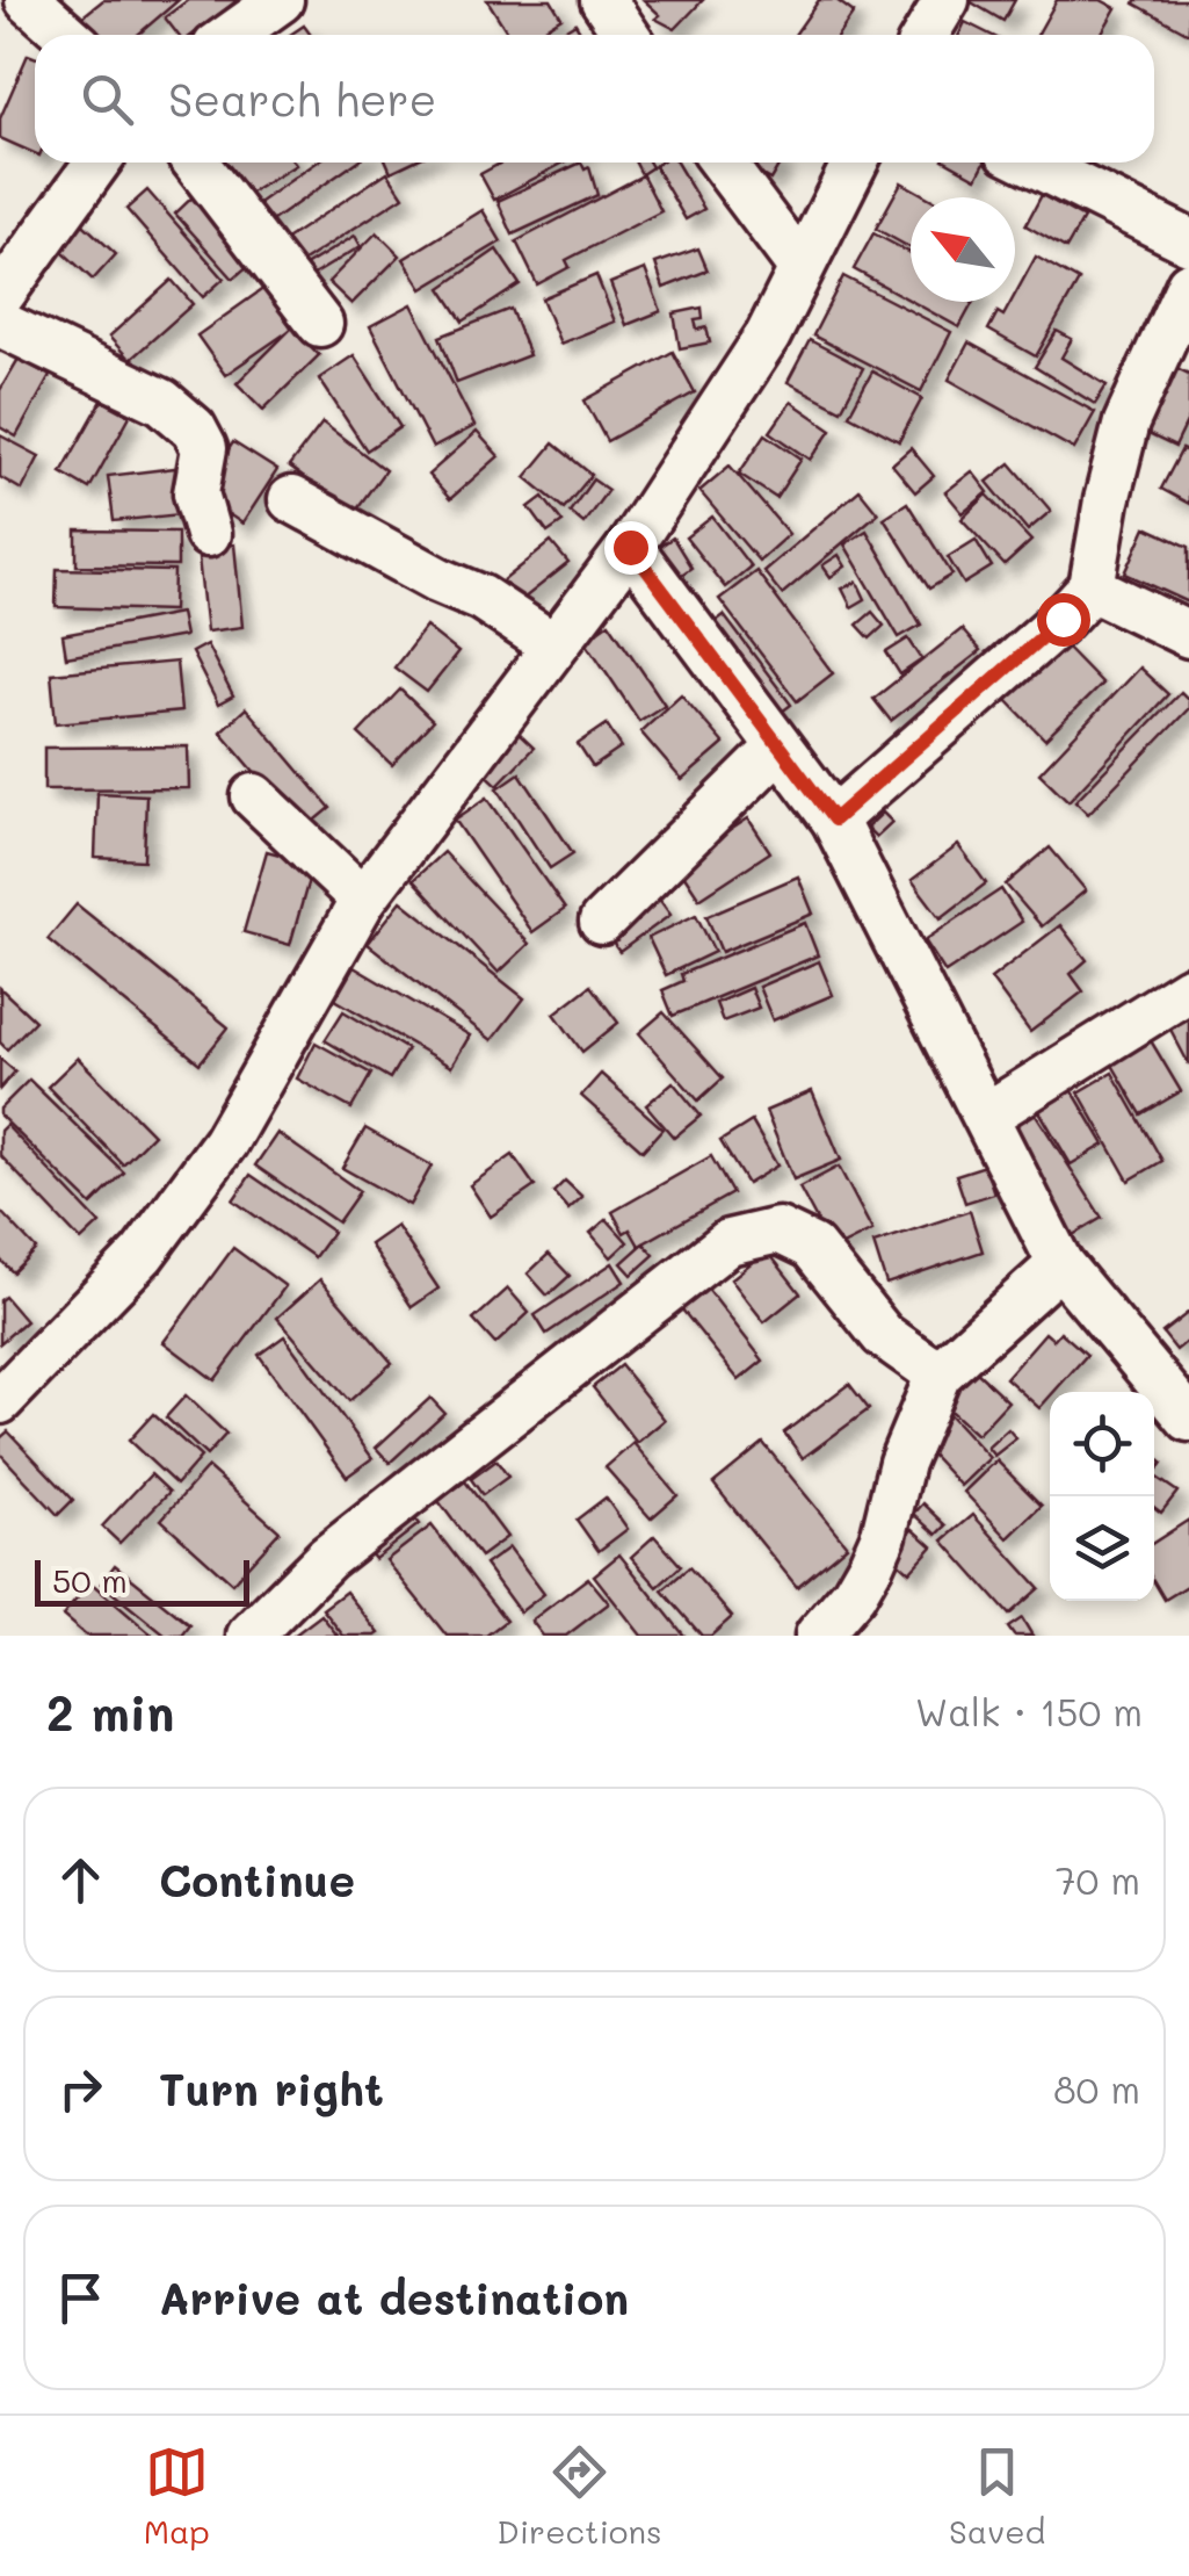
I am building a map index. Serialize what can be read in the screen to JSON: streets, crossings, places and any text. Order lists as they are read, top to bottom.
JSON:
{
  "scale_bar": "50 m",
  "north": "top left",
  "page": {
    "search": "Search here",
    "scale": "50 m",
    "heading": ["2 min", "Walk · 150 m"],
    "list": [
      ["Continue", "70 m"],
      ["Turn right", "80 m"],
      "Arrive at destination"
    ],
    "nav": ["Map", "Directions", "Saved"]
  }
}
